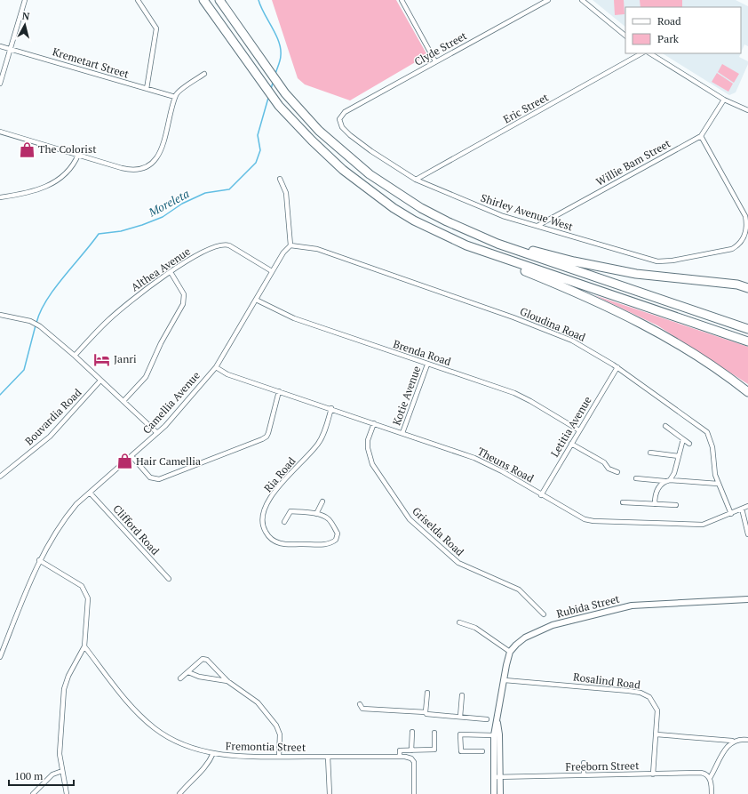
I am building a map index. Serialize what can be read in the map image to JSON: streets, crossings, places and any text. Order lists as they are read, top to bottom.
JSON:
{
  "streets": {
    "street": [
      "Clyde Street",
      "Kremetart Street",
      "Eric Street",
      "Willie Bam Street",
      "Shirley Avenue West",
      "Althea Avenue",
      "Gloudina Road",
      "Brenda Road",
      "Kotie Avenue",
      "Camellia Avenue",
      "Bouvardia Road",
      "Letitia Avenue",
      "Theuns Road",
      "Ria Road",
      "Clifford Road",
      "Griselda Road",
      "Rubida Street",
      "Rosalind Road",
      "Fremontia Street",
      "Freeborn Street"
    ]
  },
  "crossings": [
    ["Clyde Street", "Shirley Avenue West"],
    ["Eric Street", "Shirley Avenue West"],
    ["Willie Bam Street", "Shirley Avenue West"],
    ["Althea Avenue", "Camellia Avenue"],
    ["Gloudina Road", "Camellia Avenue"],
    ["Gloudina Road", "Letitia Avenue"],
    ["Gloudina Road", "Theuns Road"],
    ["Brenda Road", "Kotie Avenue"],
    ["Brenda Road", "Camellia Avenue"],
    ["Brenda Road", "Letitia Avenue"],
    ["Kotie Avenue", "Theuns Road"],
    ["Camellia Avenue", "Theuns Road"],
    ["Camellia Avenue", "Clifford Road"],
    ["Letitia Avenue", "Theuns Road"],
    ["Theuns Road", "Ria Road"],
    ["Theuns Road", "Griselda Road"],
    ["Rosalind Road", "Freeborn Street"]
  ],
  "water": ["Moreleta"],
  "places": {
    "shop": ["The Colorist", "Hair Camellia"],
    "hotel": ["Janri"]
  },
  "legend": ["Road", "Park"],
  "scale_bar": "100 m",
  "north": "top"
}
